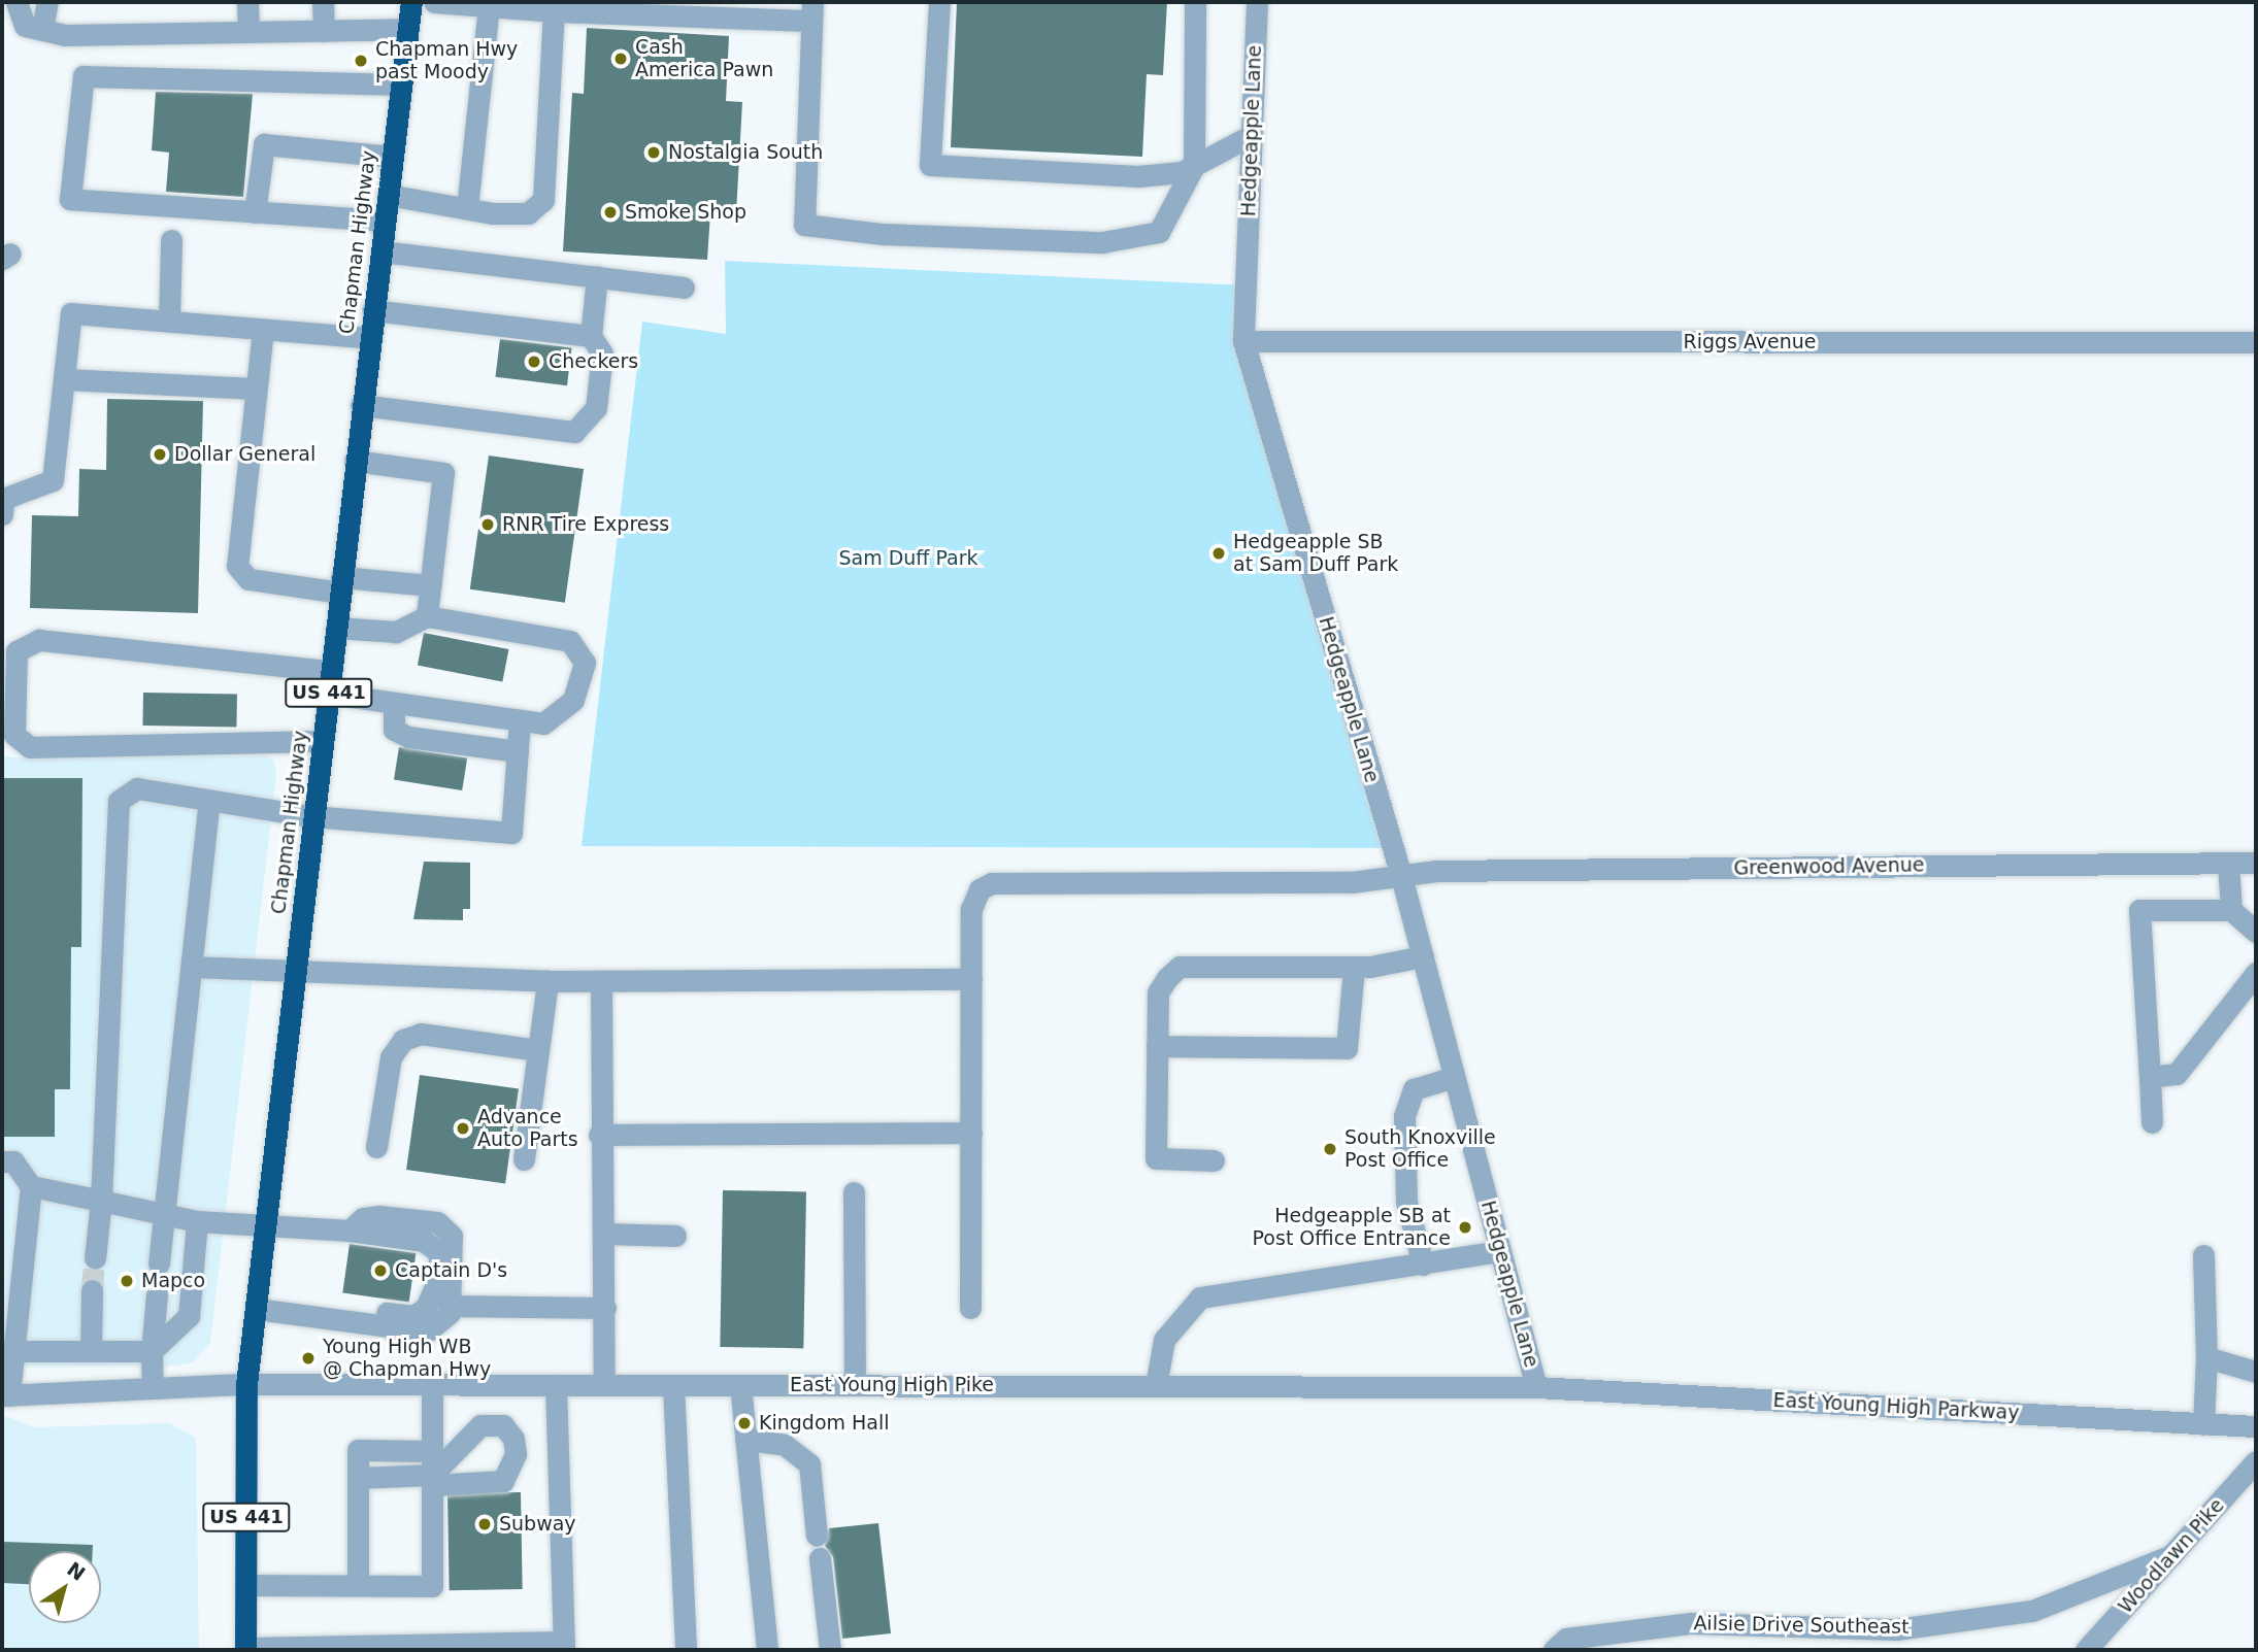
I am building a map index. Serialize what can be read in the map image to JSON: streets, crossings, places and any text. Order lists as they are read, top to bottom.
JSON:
{
  "streets": {
    "highway": ["Chapman Highway", "US 441"],
    "street": [
      "Hedgeapple Lane",
      "Riggs Avenue",
      "Greenwood Avenue",
      "East Young High Pike",
      "East Young High Parkway",
      "Woodlawn Pike",
      "Ailsie Drive Southeast"
    ]
  },
  "crossings": [
    ["Hedgeapple Lane", "Riggs Avenue"],
    ["Hedgeapple Lane", "Greenwood Avenue"],
    ["Hedgeapple Lane", "East Young High Pike"],
    ["Hedgeapple Lane", "East Young High Parkway"],
    ["Chapman Highway", "East Young High Pike"],
    ["East Young High Pike", "East Young High Parkway"],
    ["Woodlawn Pike", "Ailsie Drive Southeast"]
  ],
  "parks": ["Sam Duff Park"],
  "places": [
    "Cash America Pawn",
    "Chapman Hwy past Moody",
    "Nostalgia South",
    "Smoke Shop",
    "Checkers",
    "Dollar General",
    "RNR Tire Express",
    "Hedgeapple SB at Sam Duff Park",
    "Advance Auto Parts",
    "South Knoxville Post Office",
    "Hedgeapple SB at Post Office Entrance",
    "Captain D's",
    "Mapco",
    "Young High WB @ Chapman Hwy",
    "Kingdom Hall",
    "Subway"
  ],
  "north": "top right"
}
